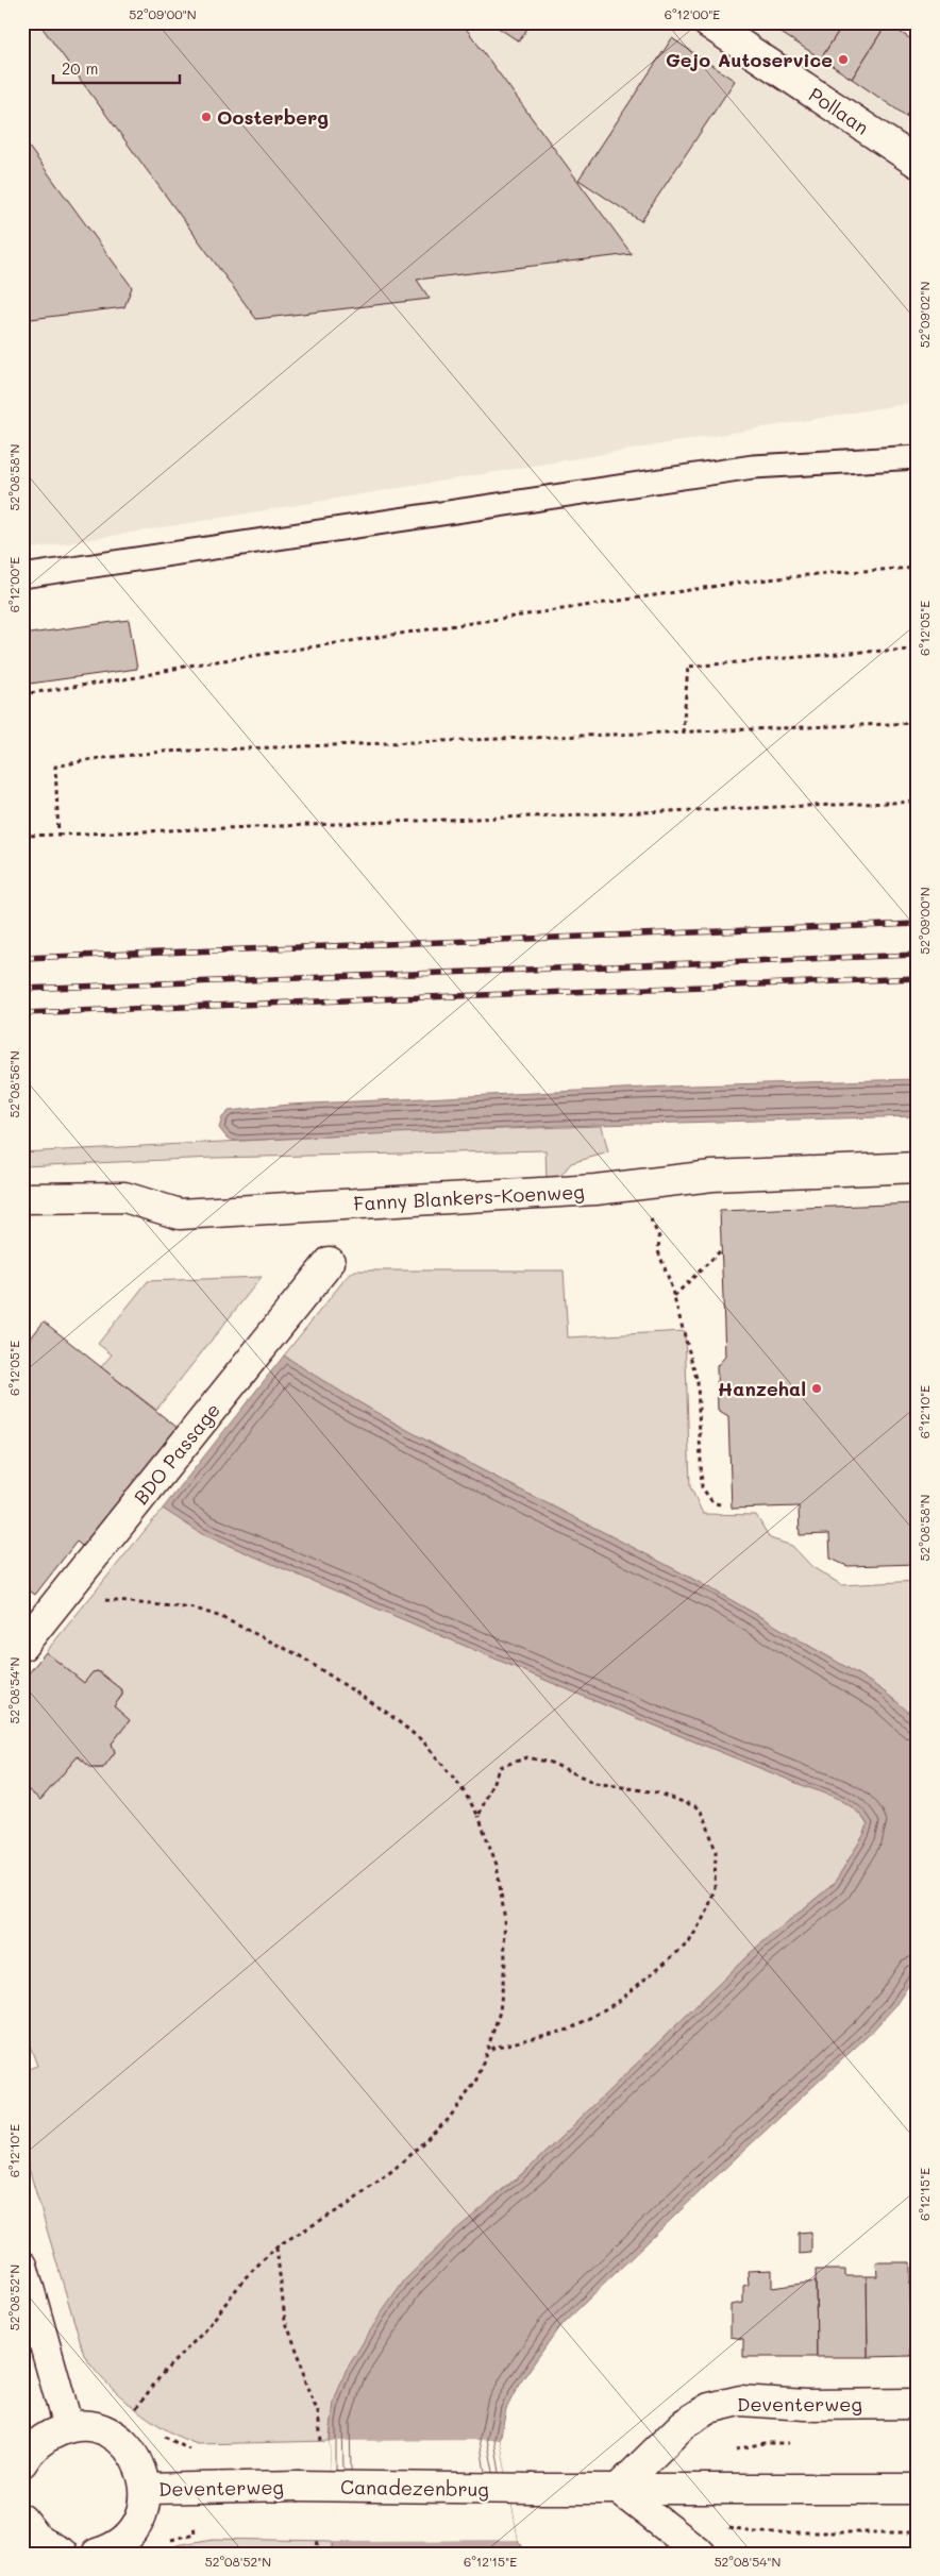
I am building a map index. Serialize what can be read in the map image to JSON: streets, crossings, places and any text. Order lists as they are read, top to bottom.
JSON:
{
  "streets": {
    "street": [
      "Pollaan",
      "Fanny Blankers-Koenweg",
      "BDO Passage",
      "Deventerweg",
      "Canadezenbrug"
    ]
  },
  "crossings": [
    ["Deventerweg", "Canadezenbrug"]
  ],
  "places": ["Gejo Autoservice", "Oosterberg", "Hanzehal"],
  "scale_bar": "20 m",
  "coordinates": [
    "52°09'00\"N",
    "6°12'00\"E",
    "52°09'02\"N",
    "52°08'58\"N",
    "6°12'05\"E",
    "52°08'56\"N",
    "6°12'10\"E",
    "52°08'54\"N",
    "6°12'15\"E",
    "52°08'52\"N"
  ]
}
